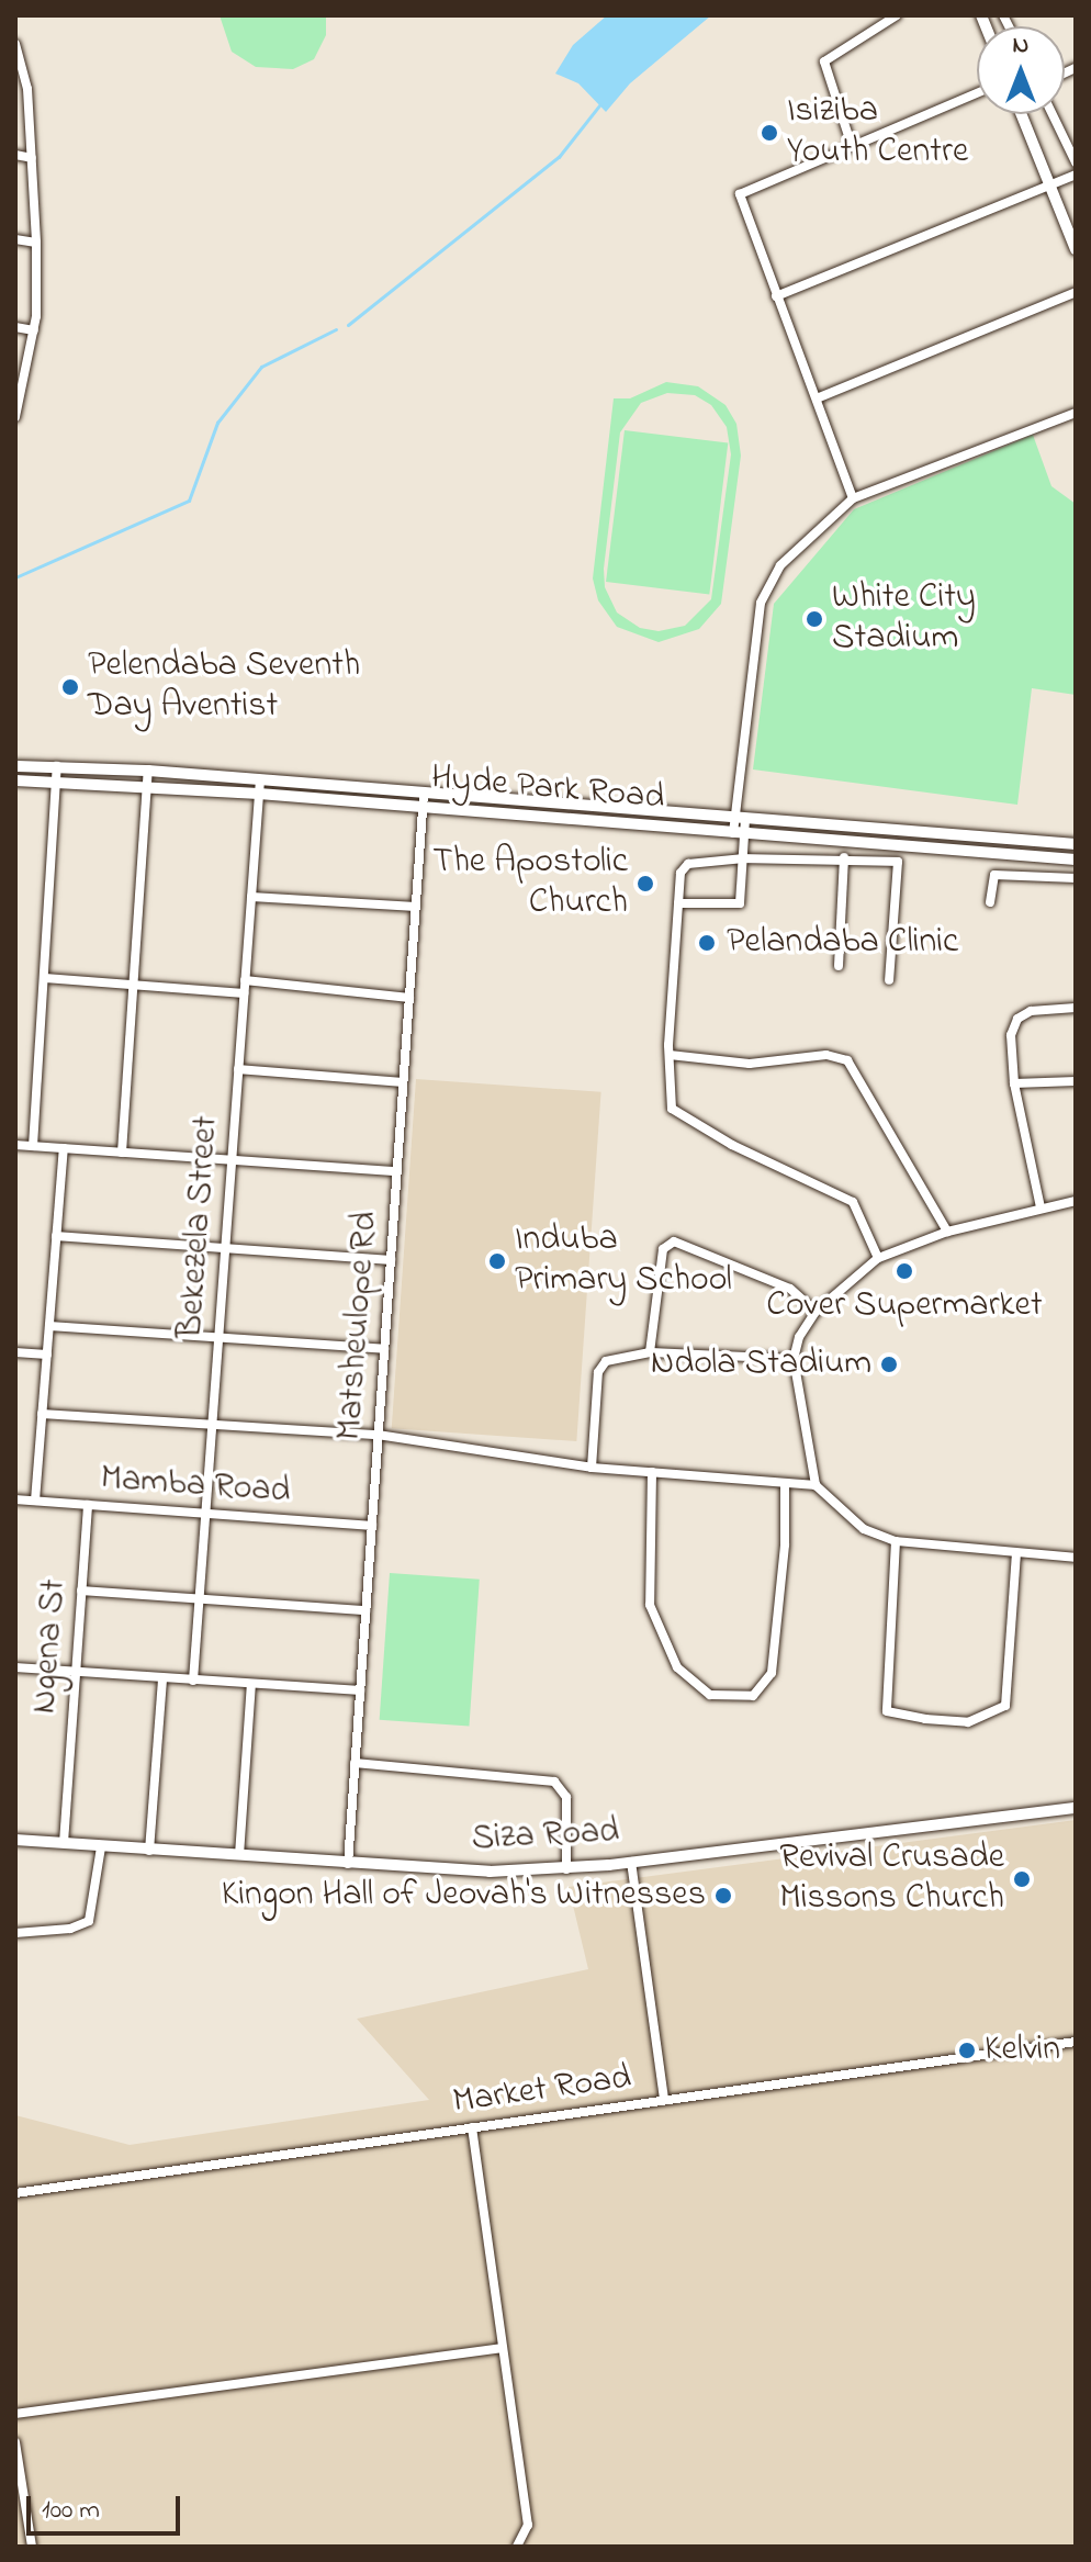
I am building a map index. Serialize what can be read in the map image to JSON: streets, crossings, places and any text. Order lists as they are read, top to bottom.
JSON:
{
  "streets": {
    "street": [
      "Hyde Park Road",
      "Bekezela Street",
      "Matsheulope Rd",
      "Mamba Road",
      "Ngena St",
      "Siza Road",
      "Market Road"
    ]
  },
  "crossings": [
    ["Hyde Park Road", "Bekezela Street"],
    ["Hyde Park Road", "Matsheulope Rd"],
    ["Bekezela Street", "Mamba Road"],
    ["Matsheulope Rd", "Mamba Road"],
    ["Matsheulope Rd", "Siza Road"],
    ["Mamba Road", "Ngena St"],
    ["Ngena St", "Siza Road"]
  ],
  "places": [
    "Isiziba Youth Centre",
    "White City Stadium",
    "Pelendaba Seventh Day Aventist",
    "The Apostolic Church",
    "Pelandaba Clinic",
    "Induba Primary School",
    "Cover Supermarket",
    "Ndola Stadium",
    "Revival Crusade Missons Church",
    "Kingon Hall of Jeovah's Witnesses",
    "Kelvin"
  ],
  "scale_bar": "100 m",
  "north": "top"
}
